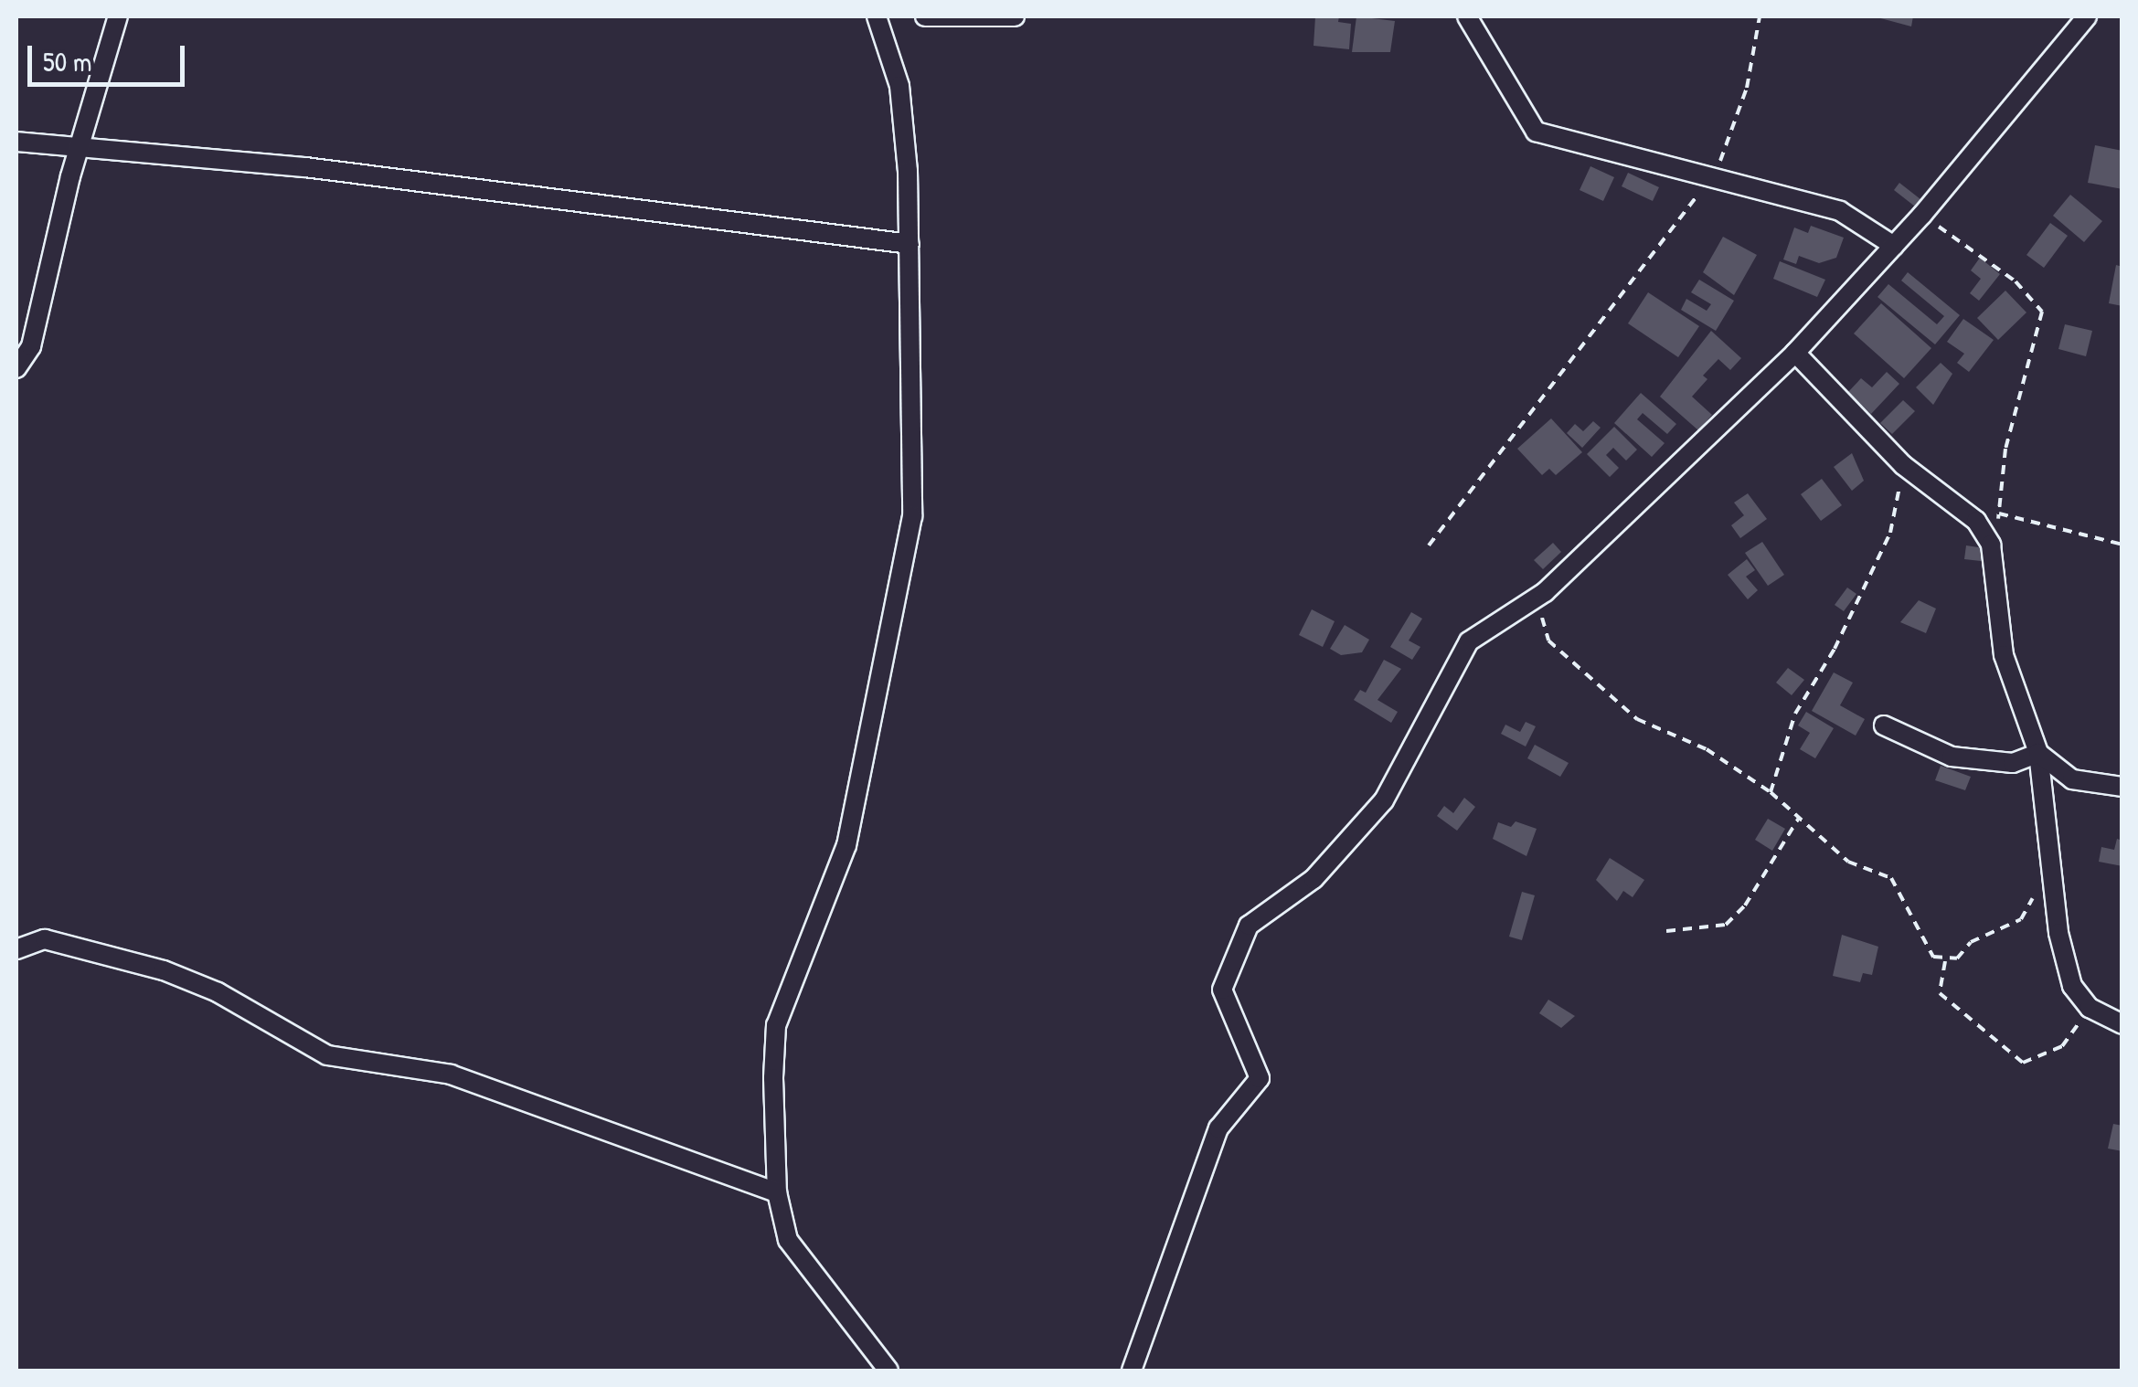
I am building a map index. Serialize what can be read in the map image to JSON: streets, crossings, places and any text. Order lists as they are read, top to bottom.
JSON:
{
  "scale_bar": "50 m"
}
